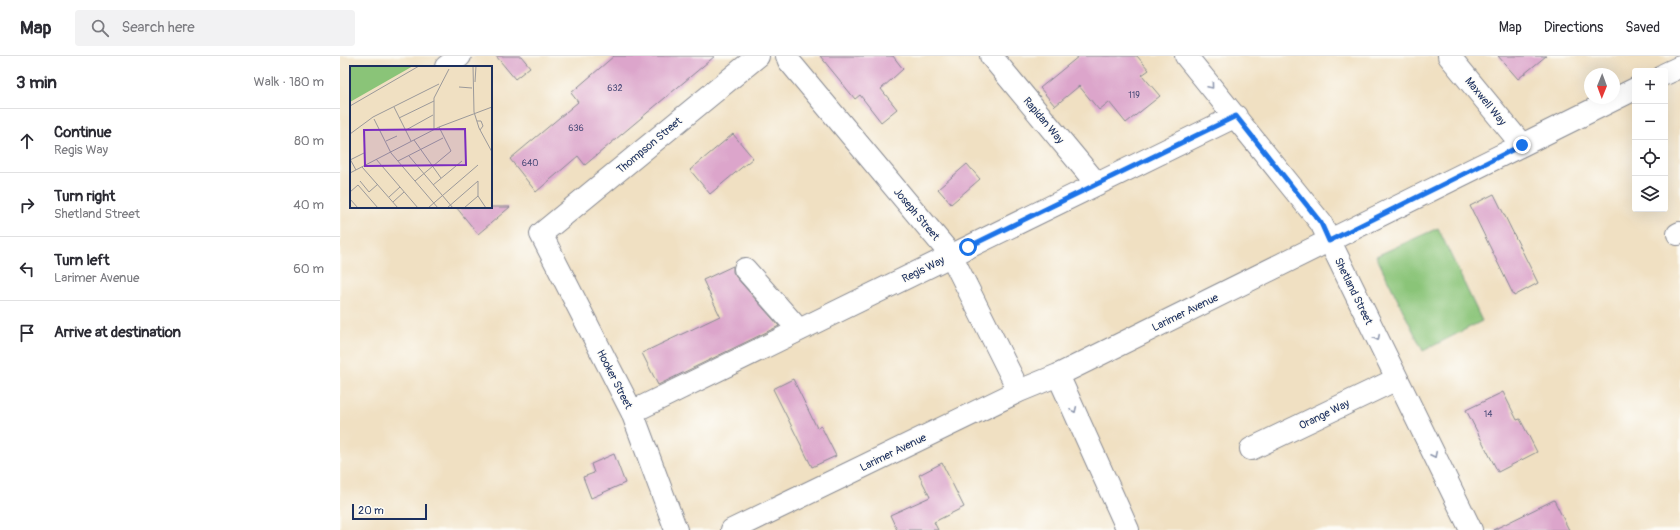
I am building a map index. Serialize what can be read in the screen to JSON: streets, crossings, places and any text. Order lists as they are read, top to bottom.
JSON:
{
  "streets": {
    "street": [
      "Maxwell Way",
      "Rapidan Way",
      "Thompson Street",
      "Joseph Street",
      "Regis Way",
      "Shetland Street",
      "Larimer Avenue",
      "Hooker Street",
      "Orange Way"
    ]
  },
  "crossings": [
    ["Maxwell Way", "Larimer Avenue"],
    ["Rapidan Way", "Regis Way"],
    ["Thompson Street", "Hooker Street"],
    ["Joseph Street", "Regis Way"],
    ["Joseph Street", "Larimer Avenue"],
    ["Regis Way", "Shetland Street"],
    ["Regis Way", "Hooker Street"],
    ["Shetland Street", "Larimer Avenue"],
    ["Shetland Street", "Orange Way"]
  ],
  "one_way": ["Shetland Street"],
  "house_numbers": [
    "632",
    "119",
    "636",
    "640",
    "14"
  ],
  "scale_bar": "20 m",
  "north": "bottom",
  "page": {
    "header": "Map",
    "search": "Search here",
    "nav": ["Map", "Directions", "Saved"],
    "heading": ["3 min", "Walk · 180 m"],
    "map_buttons": ["+", "−"],
    "list": [
      ["Continue", "Regis Way", "80 m"],
      ["Turn right", "Shetland Street", "40 m"],
      ["Turn left", "Larimer Avenue", "60 m"],
      "Arrive at destination"
    ],
    "scale": "20 m"
  }
}
